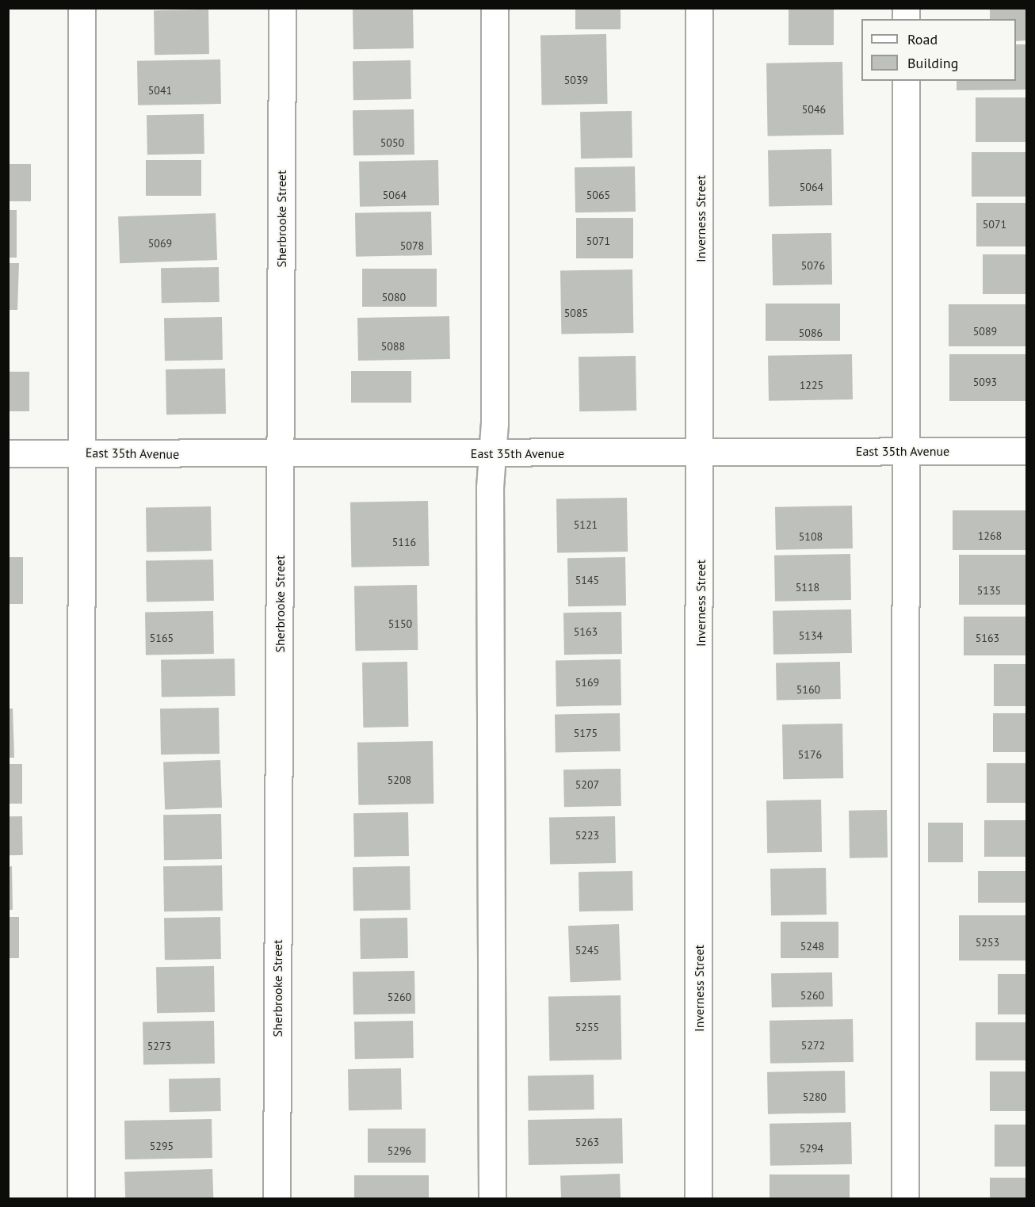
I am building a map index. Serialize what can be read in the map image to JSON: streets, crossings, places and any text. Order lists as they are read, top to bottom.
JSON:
{
  "streets": {
    "street": ["Sherbrooke Street", "Inverness Street", "East 35th Avenue"]
  },
  "crossings": [
    ["Sherbrooke Street", "East 35th Avenue"],
    ["Inverness Street", "East 35th Avenue"]
  ],
  "house_numbers": [
    "5039",
    "5041",
    "5046",
    "5050",
    "5064",
    "5064",
    "5065",
    "5071",
    "5071",
    "5069",
    "5078",
    "5076",
    "5080",
    "5085",
    "5089",
    "5086",
    "5088",
    "5093",
    "1225",
    "5121",
    "1268",
    "5108",
    "5116",
    "5145",
    "5118",
    "5135",
    "5150",
    "5163",
    "5134",
    "5165",
    "5163",
    "5169",
    "5160",
    "5175",
    "5176",
    "5208",
    "5207",
    "5223",
    "5253",
    "5248",
    "5245",
    "5260",
    "5260",
    "5255",
    "5272",
    "5273",
    "5280",
    "5263",
    "5295",
    "5294",
    "5296"
  ],
  "legend": ["Road", "Building"]
}
